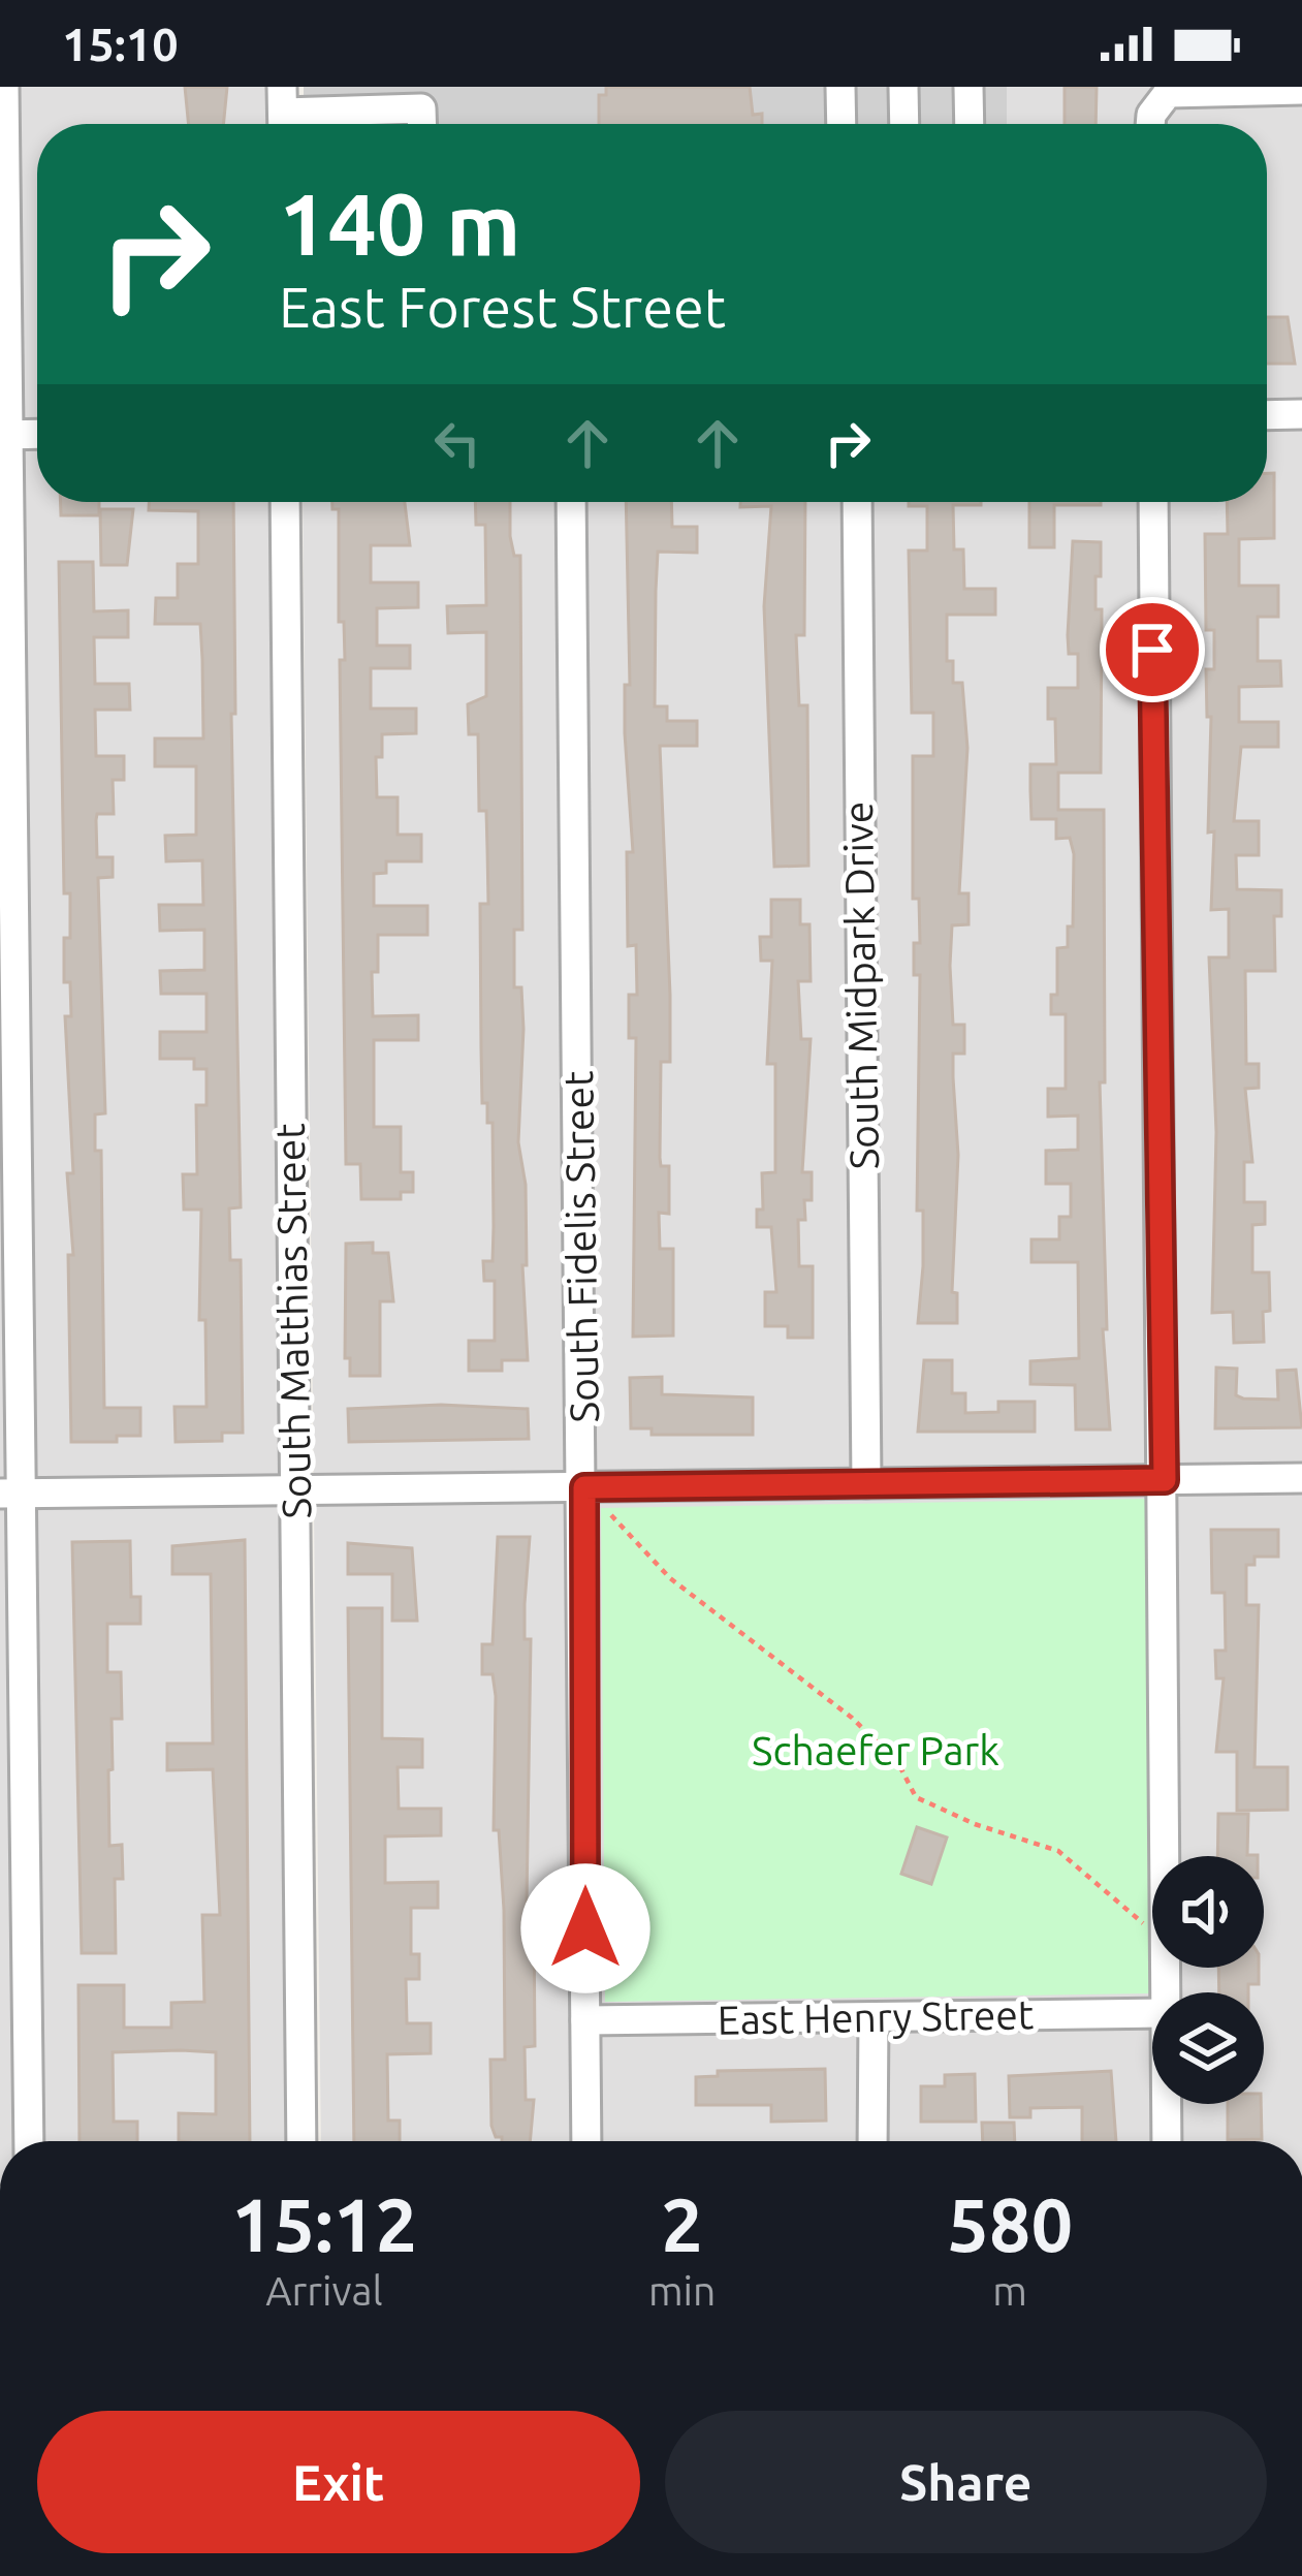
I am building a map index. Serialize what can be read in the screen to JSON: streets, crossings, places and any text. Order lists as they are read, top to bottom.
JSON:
{
  "streets": {
    "street": [
      "South Midpark Drive",
      "South Fidelis Street",
      "South Matthias Street",
      "East Henry Street"
    ]
  },
  "crossings": [
    ["South Fidelis Street", "East Henry Street"]
  ],
  "parks": ["Schaefer Park"],
  "page": {
    "status": "15:10",
    "turn": ["140 m", "East Forest Street"],
    "eta": [
      "15:12",
      "Arrival",
      "2",
      "min",
      "580",
      "m"
    ],
    "buttons": ["Exit", "Share"]
  }
}
